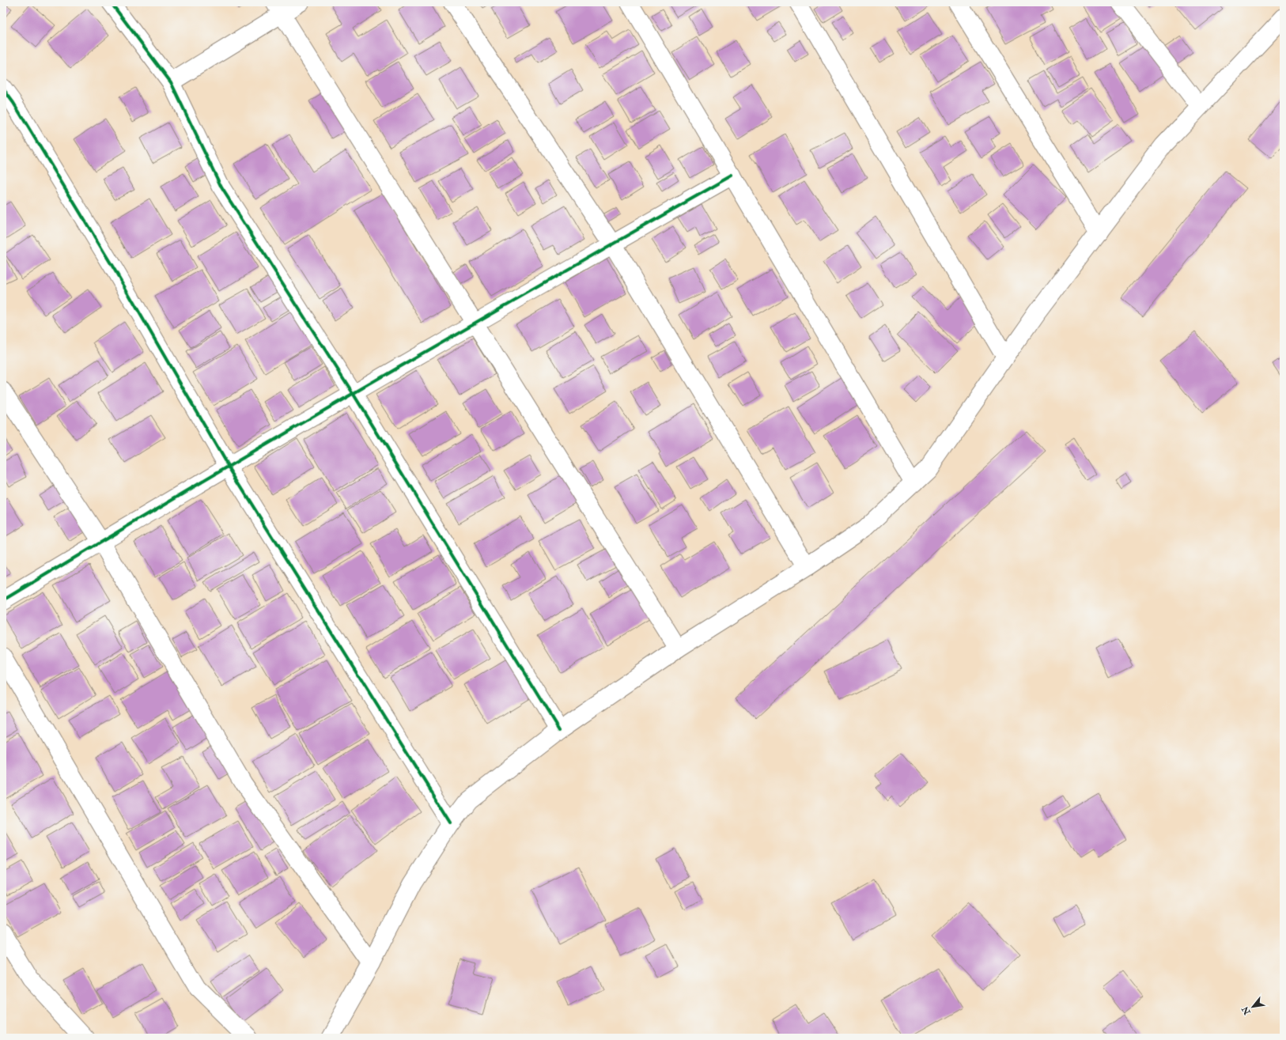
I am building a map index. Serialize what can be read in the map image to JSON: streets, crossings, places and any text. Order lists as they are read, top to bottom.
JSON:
{
  "north": "bottom left"
}
